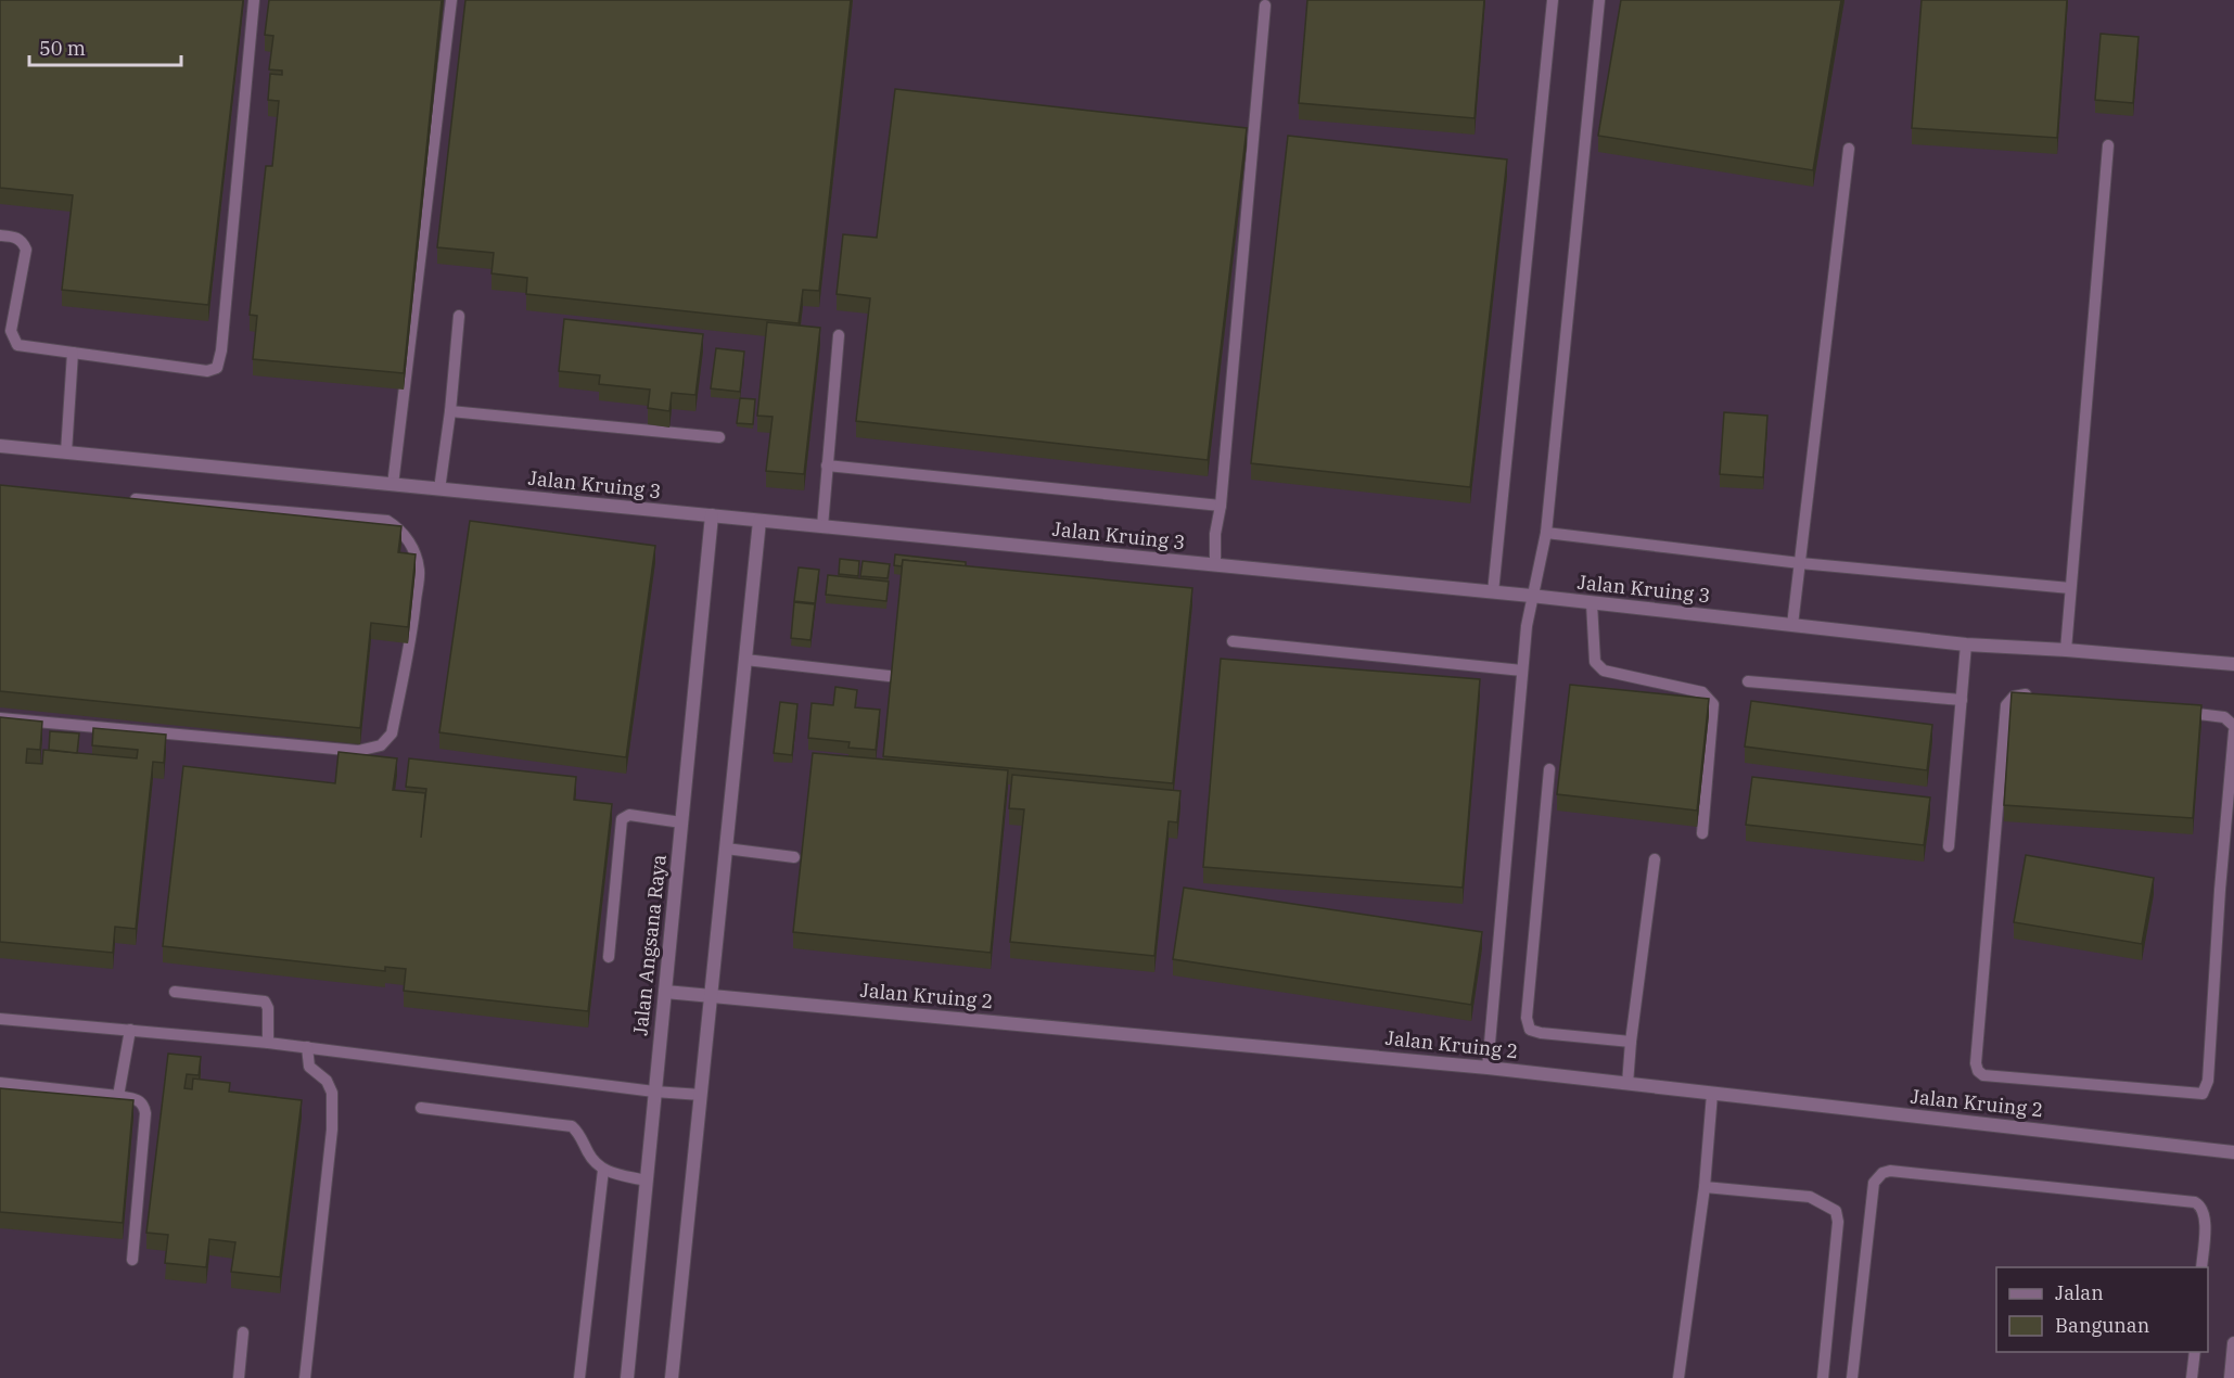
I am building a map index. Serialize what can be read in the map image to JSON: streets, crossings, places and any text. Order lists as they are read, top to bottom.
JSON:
{
  "streets": {
    "street": ["Jalan Kruing 3", "Jalan Angsana Raya", "Jalan Kruing 2"]
  },
  "crossings": [
    ["Jalan Kruing 3", "Jalan Angsana Raya"],
    ["Jalan Angsana Raya", "Jalan Kruing 2"]
  ],
  "legend": ["Jalan", "Bangunan"],
  "scale_bar": "50 m"
}
